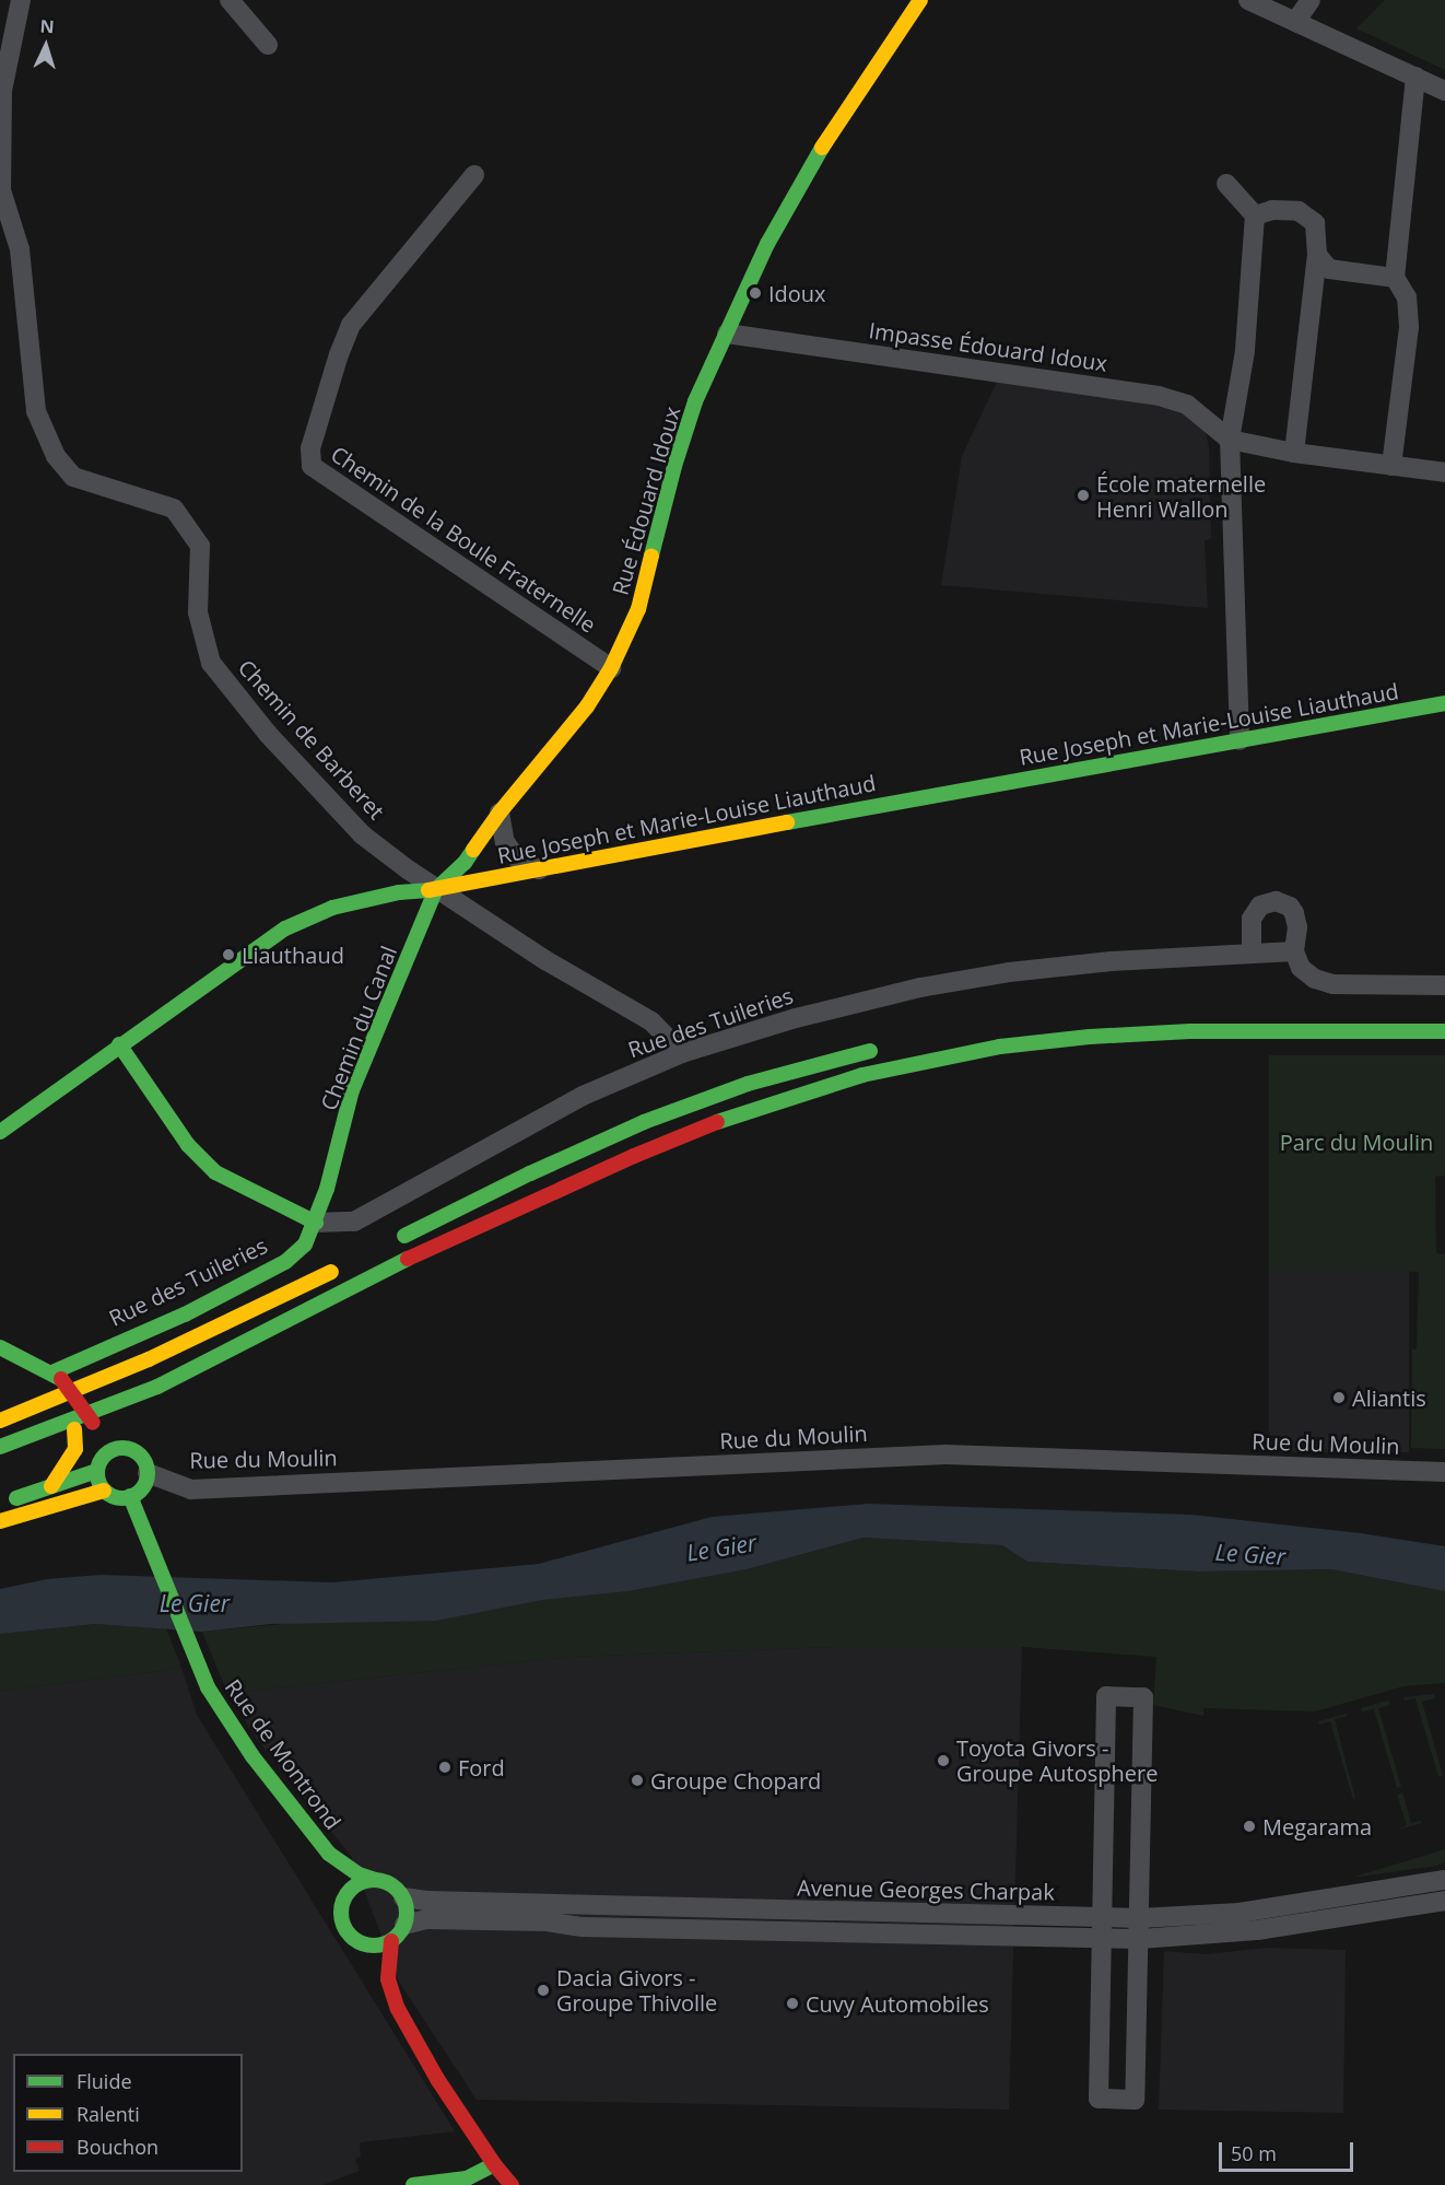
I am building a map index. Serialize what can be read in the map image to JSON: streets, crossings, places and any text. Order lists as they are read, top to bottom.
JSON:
{
  "streets": {
    "main road": [
      "Rue Édouard Idoux",
      "Rue Joseph et Marie-Louise Liauthaud",
      "Rue des Tuileries",
      "Chemin du Canal",
      "Rue de Montrond"
    ],
    "street": [
      "Impasse Édouard Idoux",
      "Chemin de la Boule Fraternelle",
      "Chemin de Barberet",
      "Rue du Moulin",
      "Avenue Georges Charpak"
    ]
  },
  "crossings": [
    ["Impasse Édouard Idoux", "Rue Édouard Idoux"],
    ["Rue Édouard Idoux", "Chemin de la Boule Fraternelle"],
    ["Rue Édouard Idoux", "Rue Joseph et Marie-Louise Liauthaud"],
    ["Rue Édouard Idoux", "Chemin de Barberet"],
    ["Rue Édouard Idoux", "Chemin du Canal"],
    ["Rue Joseph et Marie-Louise Liauthaud", "Chemin de Barberet"],
    ["Rue Joseph et Marie-Louise Liauthaud", "Chemin du Canal"],
    ["Chemin de Barberet", "Rue des Tuileries"],
    ["Chemin de Barberet", "Chemin du Canal"],
    ["Rue des Tuileries", "Chemin du Canal"],
    ["Rue de Montrond", "Avenue Georges Charpak"]
  ],
  "water": ["Le Gier"],
  "parks": ["Parc du Moulin"],
  "places": [
    "Idoux",
    "École maternelle Henri Wallon",
    "Liauthaud",
    "Aliantis",
    "Toyota Givors - Groupe Autosphere",
    "Ford",
    "Groupe Chopard",
    "Megarama",
    "Dacia Givors - Groupe Thivolle",
    "Cuvy Automobiles"
  ],
  "legend": ["Fluide", "Ralenti", "Bouchon"],
  "scale_bar": "50 m",
  "north": "top"
}
